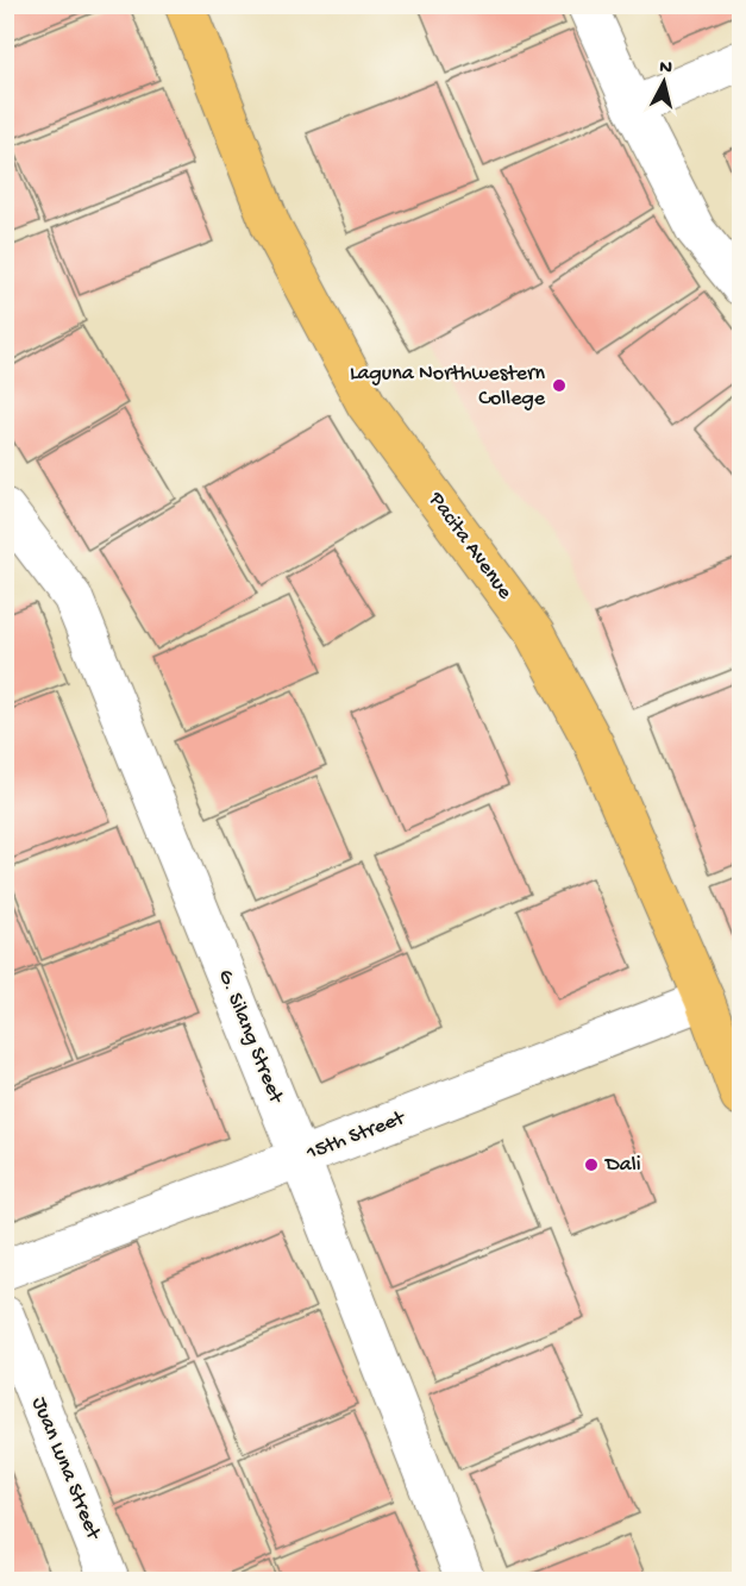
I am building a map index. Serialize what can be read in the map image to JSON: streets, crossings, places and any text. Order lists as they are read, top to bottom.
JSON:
{
  "streets": {
    "main road": ["Pacita Avenue"],
    "street": ["G. Silang Street", "15th Street", "Juan Luna Street"]
  },
  "crossings": [
    ["Pacita Avenue", "15th Street"],
    ["G. Silang Street", "15th Street"]
  ],
  "places": ["Laguna Northwestern College", "Dali"],
  "north": "top"
}
